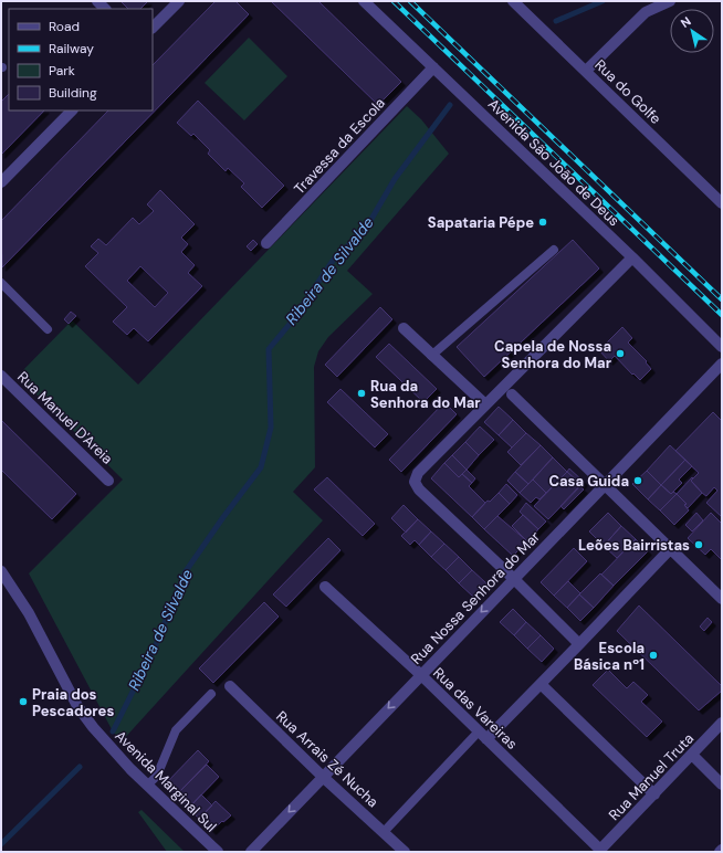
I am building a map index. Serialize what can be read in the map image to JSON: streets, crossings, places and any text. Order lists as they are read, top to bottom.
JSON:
{
  "streets": {
    "street": [
      "Rua do Golfe",
      "Travessa da Escola",
      "Avenida São João de Deus",
      "Rua Manuel D'Areia",
      "Rua Nossa Senhora do Mar",
      "Rua das Vareiras",
      "Rua Arrais Zé Nucha",
      "Rua Manuel Truta",
      "Avenida Marginal Sul"
    ]
  },
  "crossings": [
    ["Travessa da Escola", "Avenida São João de Deus"],
    ["Rua Nossa Senhora do Mar", "Rua das Vareiras"],
    ["Rua Nossa Senhora do Mar", "Rua Arrais Zé Nucha"],
    ["Rua das Vareiras", "Rua Manuel Truta"]
  ],
  "water": ["Ribeira de Silvalde"],
  "places": [
    "Sapataria Pépe",
    "Capela de Nossa Senhora do Mar",
    "Rua da Senhora do Mar",
    "Casa Guida",
    "Leões Bairristas",
    "Escola Básica nº1",
    "Praia dos Pescadores"
  ],
  "legend": [
    "Road",
    "Railway",
    "Park",
    "Building"
  ],
  "north": "top left"
}
